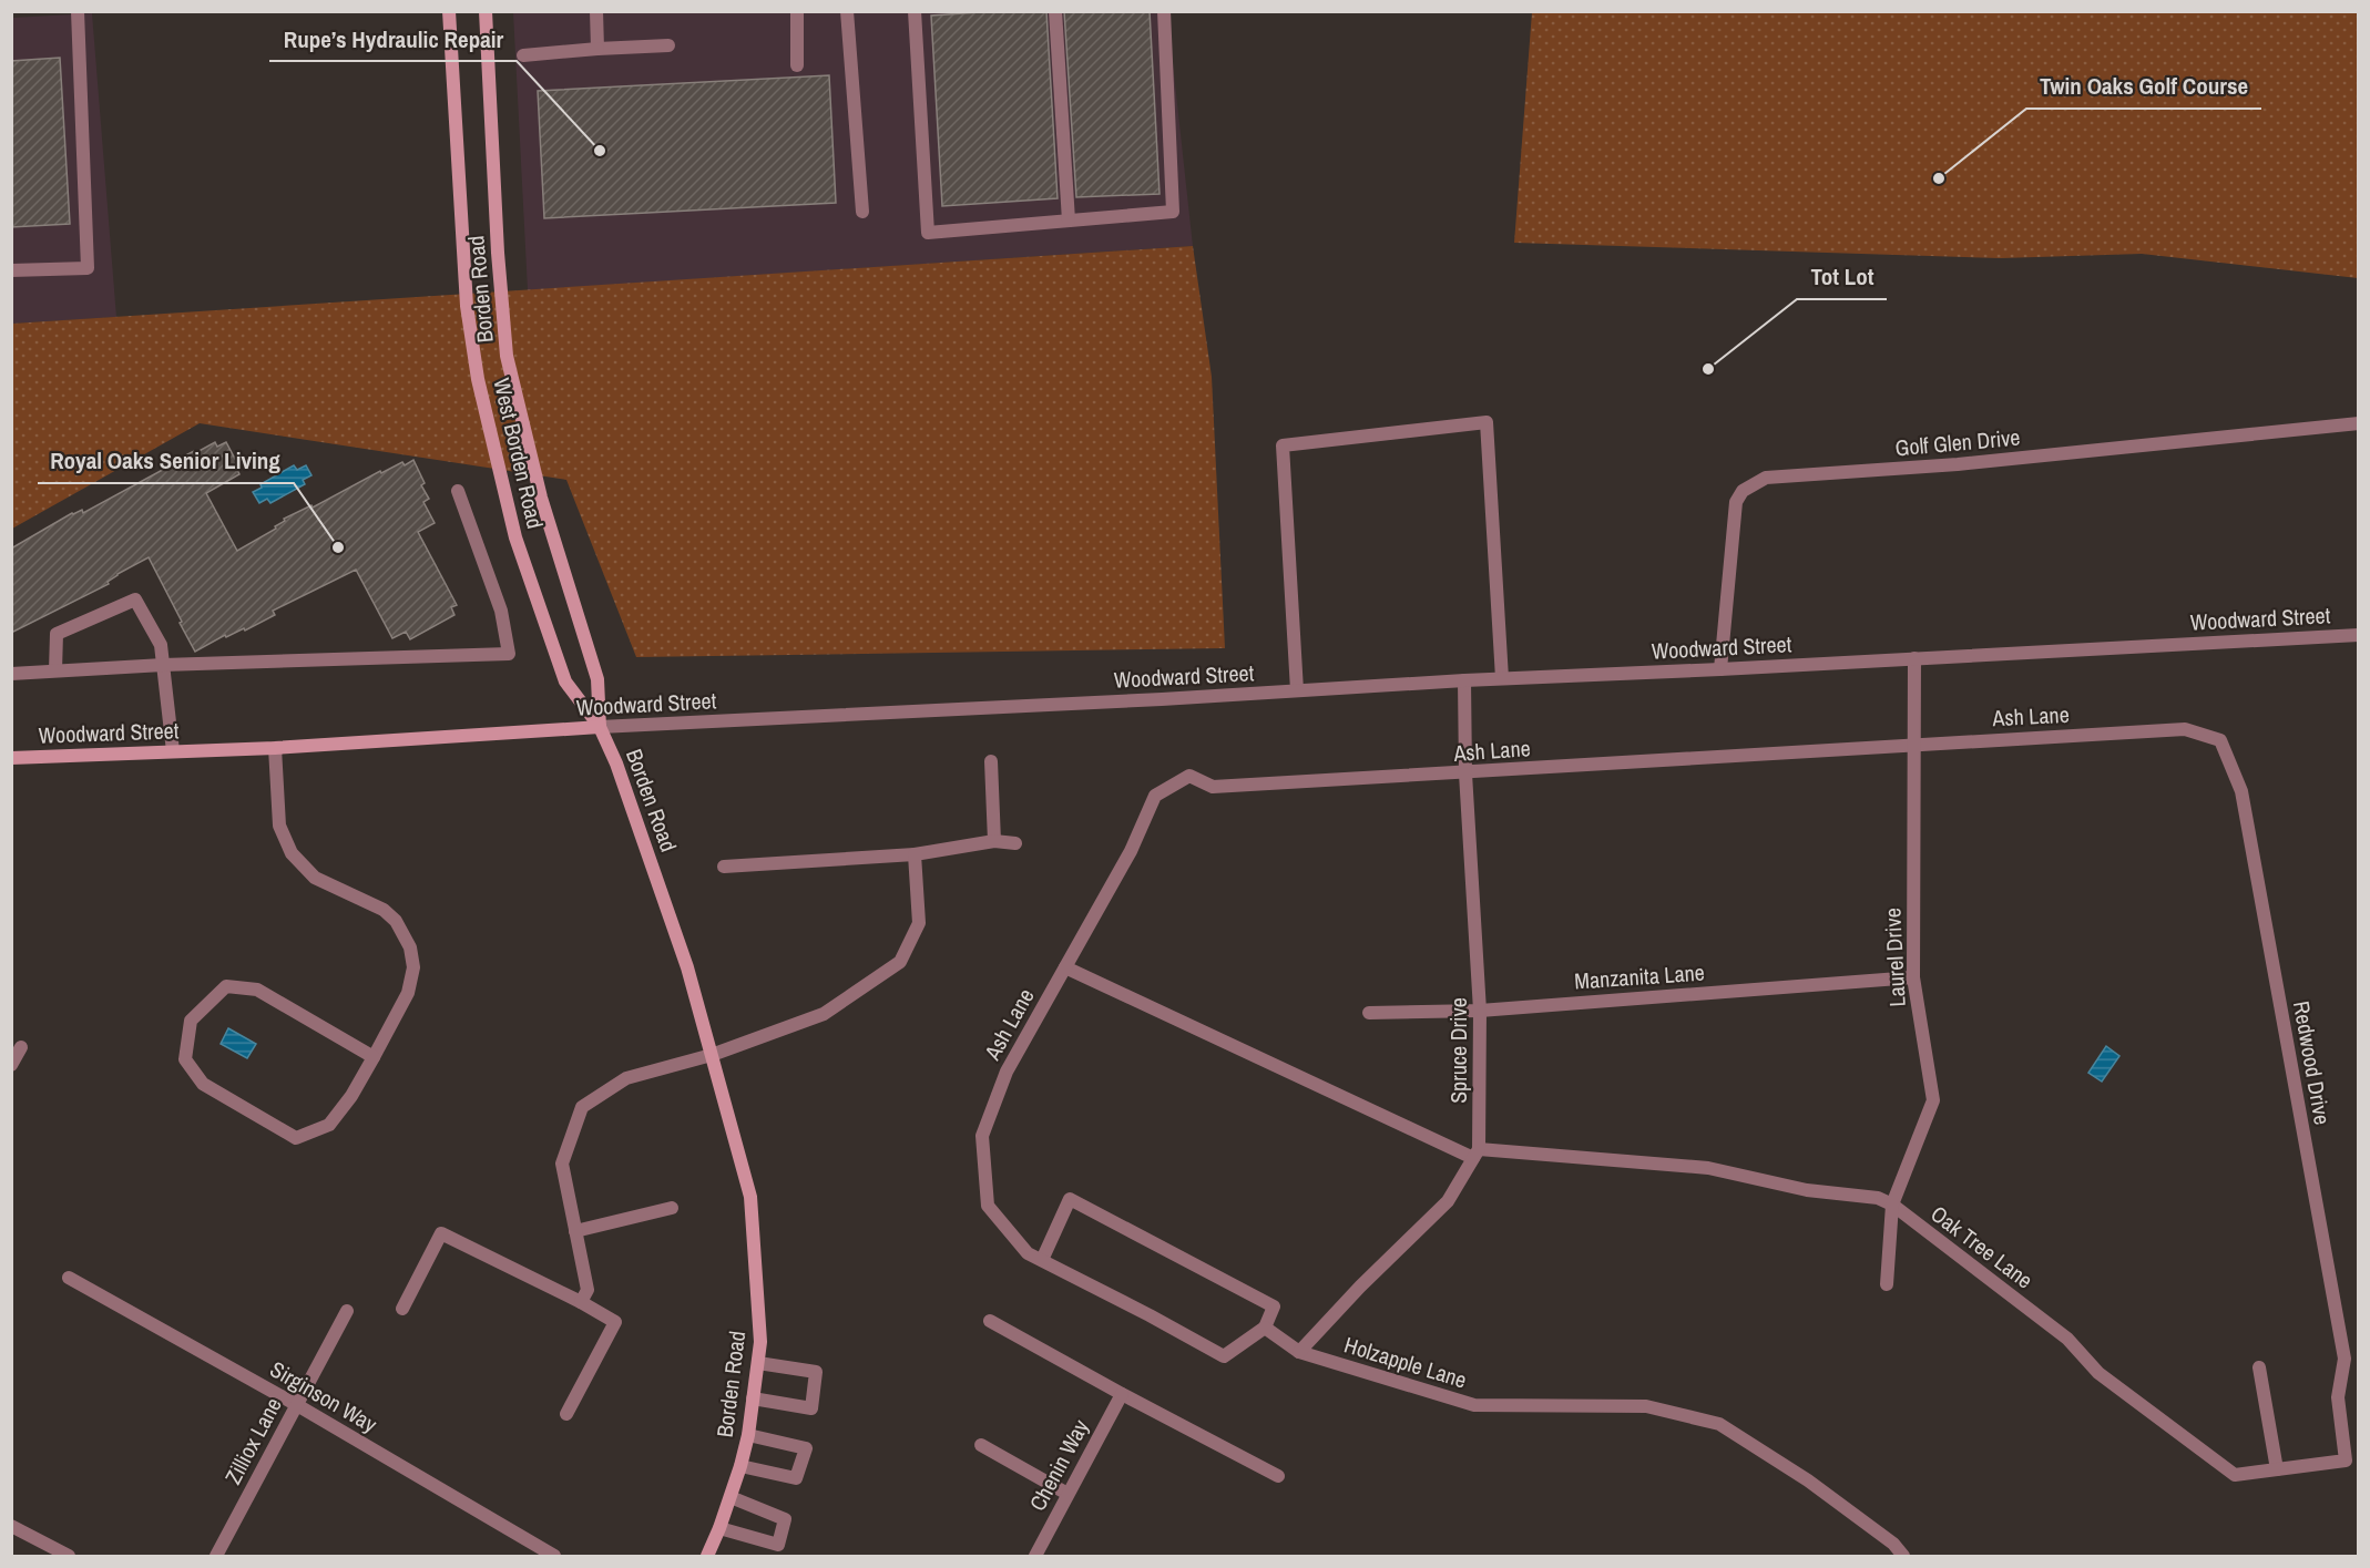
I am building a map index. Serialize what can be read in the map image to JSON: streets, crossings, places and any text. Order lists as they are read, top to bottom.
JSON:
{
  "streets": {
    "main road": ["Borden Road", "West Borden Road", "Woodward Street"],
    "street": [
      "Golf Glen Drive",
      "Ash Lane",
      "Laurel Drive",
      "Manzanita Lane",
      "Spruce Drive",
      "Redwood Drive",
      "Oak Tree Lane",
      "Holzapple Lane",
      "Sirginson Way",
      "Zilliox Lane",
      "Chenin Way"
    ]
  },
  "crossings": [
    ["Borden Road", "West Borden Road"],
    ["Borden Road", "Woodward Street"],
    ["Golf Glen Drive", "Woodward Street"],
    ["West Borden Road", "Woodward Street"],
    ["Woodward Street", "Laurel Drive"],
    ["Woodward Street", "Spruce Drive"],
    ["Ash Lane", "Laurel Drive"],
    ["Ash Lane", "Spruce Drive"],
    ["Ash Lane", "Redwood Drive"],
    ["Laurel Drive", "Manzanita Lane"],
    ["Laurel Drive", "Oak Tree Lane"],
    ["Manzanita Lane", "Spruce Drive"],
    ["Spruce Drive", "Oak Tree Lane"],
    ["Redwood Drive", "Oak Tree Lane"],
    ["Sirginson Way", "Zilliox Lane"]
  ],
  "places": [
    "Rupe’s Hydraulic Repair",
    "Twin Oaks Golf Course",
    "Tot Lot",
    "Royal Oaks Senior Living"
  ]
}
